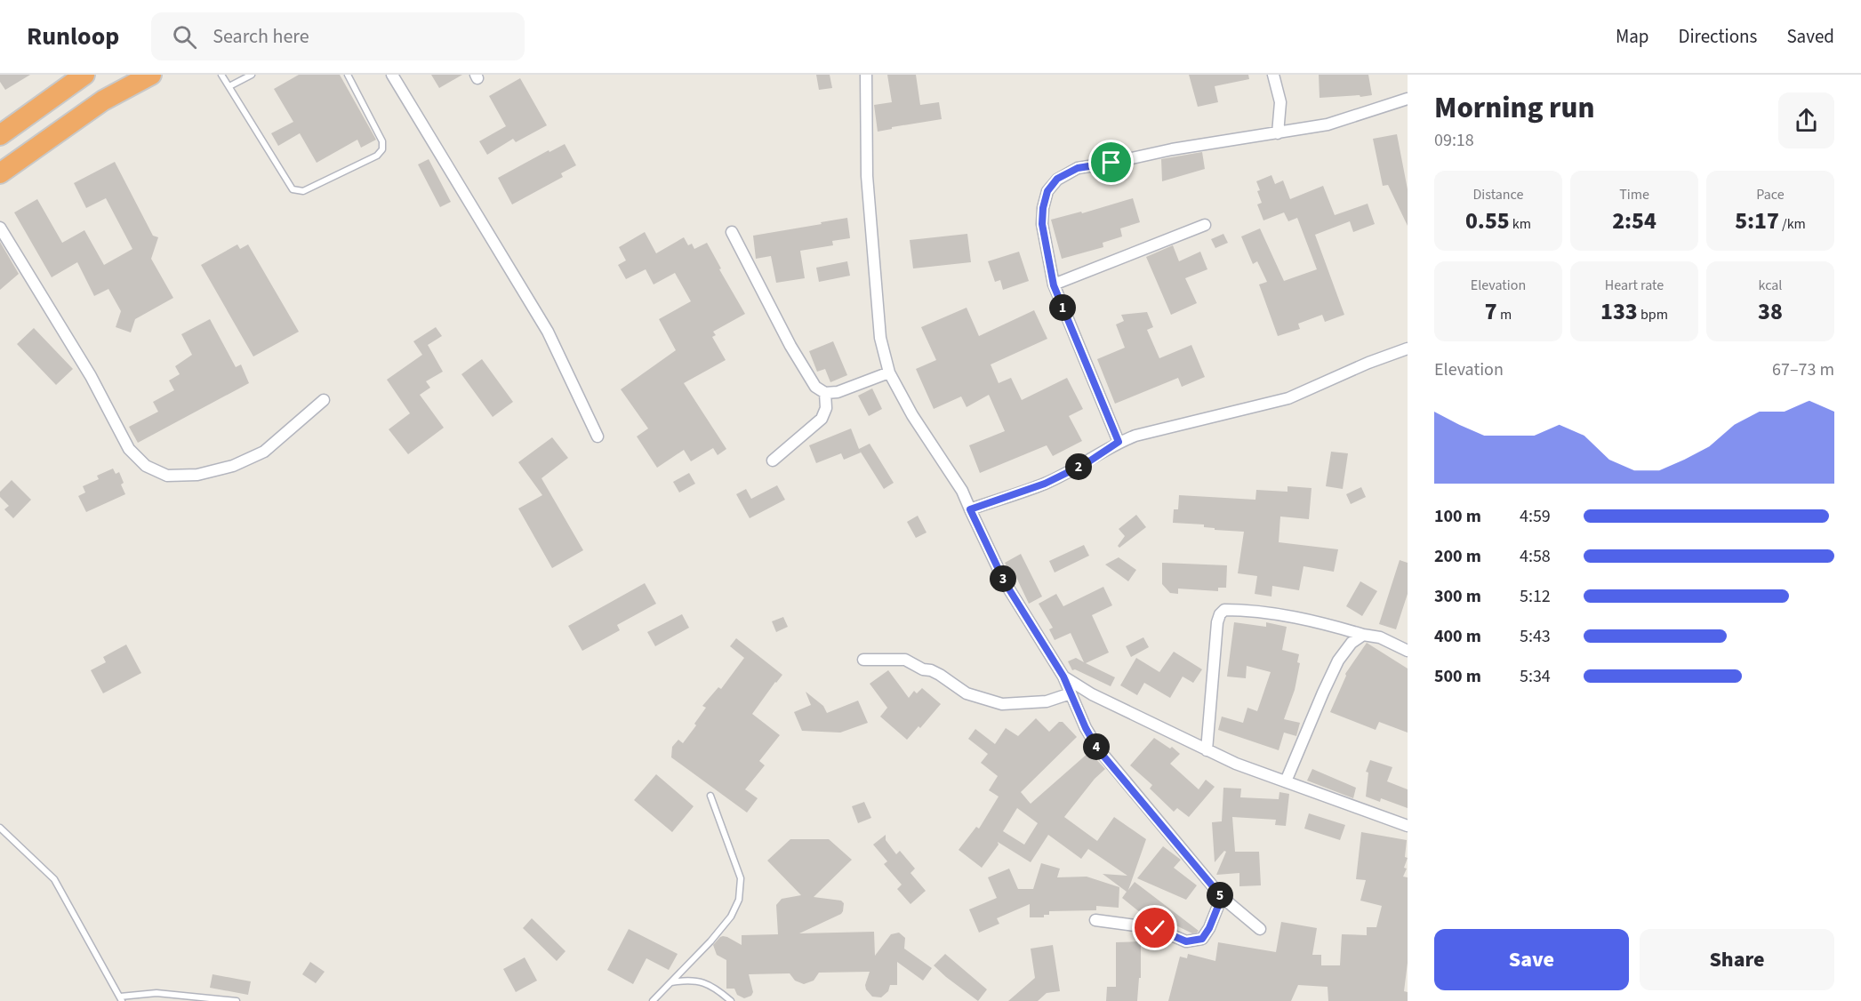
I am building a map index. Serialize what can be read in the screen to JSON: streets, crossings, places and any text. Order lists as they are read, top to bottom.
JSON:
{
  "page": {
    "header": "Runloop",
    "search": "Search here",
    "nav": ["Map", "Directions", "Saved"],
    "heading": ["Morning run", "09:18"],
    "stats": [
      ["Distance", "0.55 km"],
      ["Time", "2:54"],
      ["Pace", "5:17 /km"],
      ["Elevation", "7 m"],
      ["Heart rate", "133 bpm"],
      ["kcal", "38"]
    ],
    "pins": [
      "1",
      "2",
      "3",
      "4",
      "5"
    ],
    "chart": ["Elevation", "67–73 m"],
    "list": [
      {
        "name": "100 m",
        "note": "4:59"
      },
      {
        "name": "200 m",
        "note": "4:58"
      },
      {
        "name": "300 m",
        "note": "5:12"
      },
      {
        "name": "400 m",
        "note": "5:43"
      },
      {
        "name": "500 m",
        "note": "5:34"
      }
    ],
    "buttons": ["Save", "Share"]
  }
}
